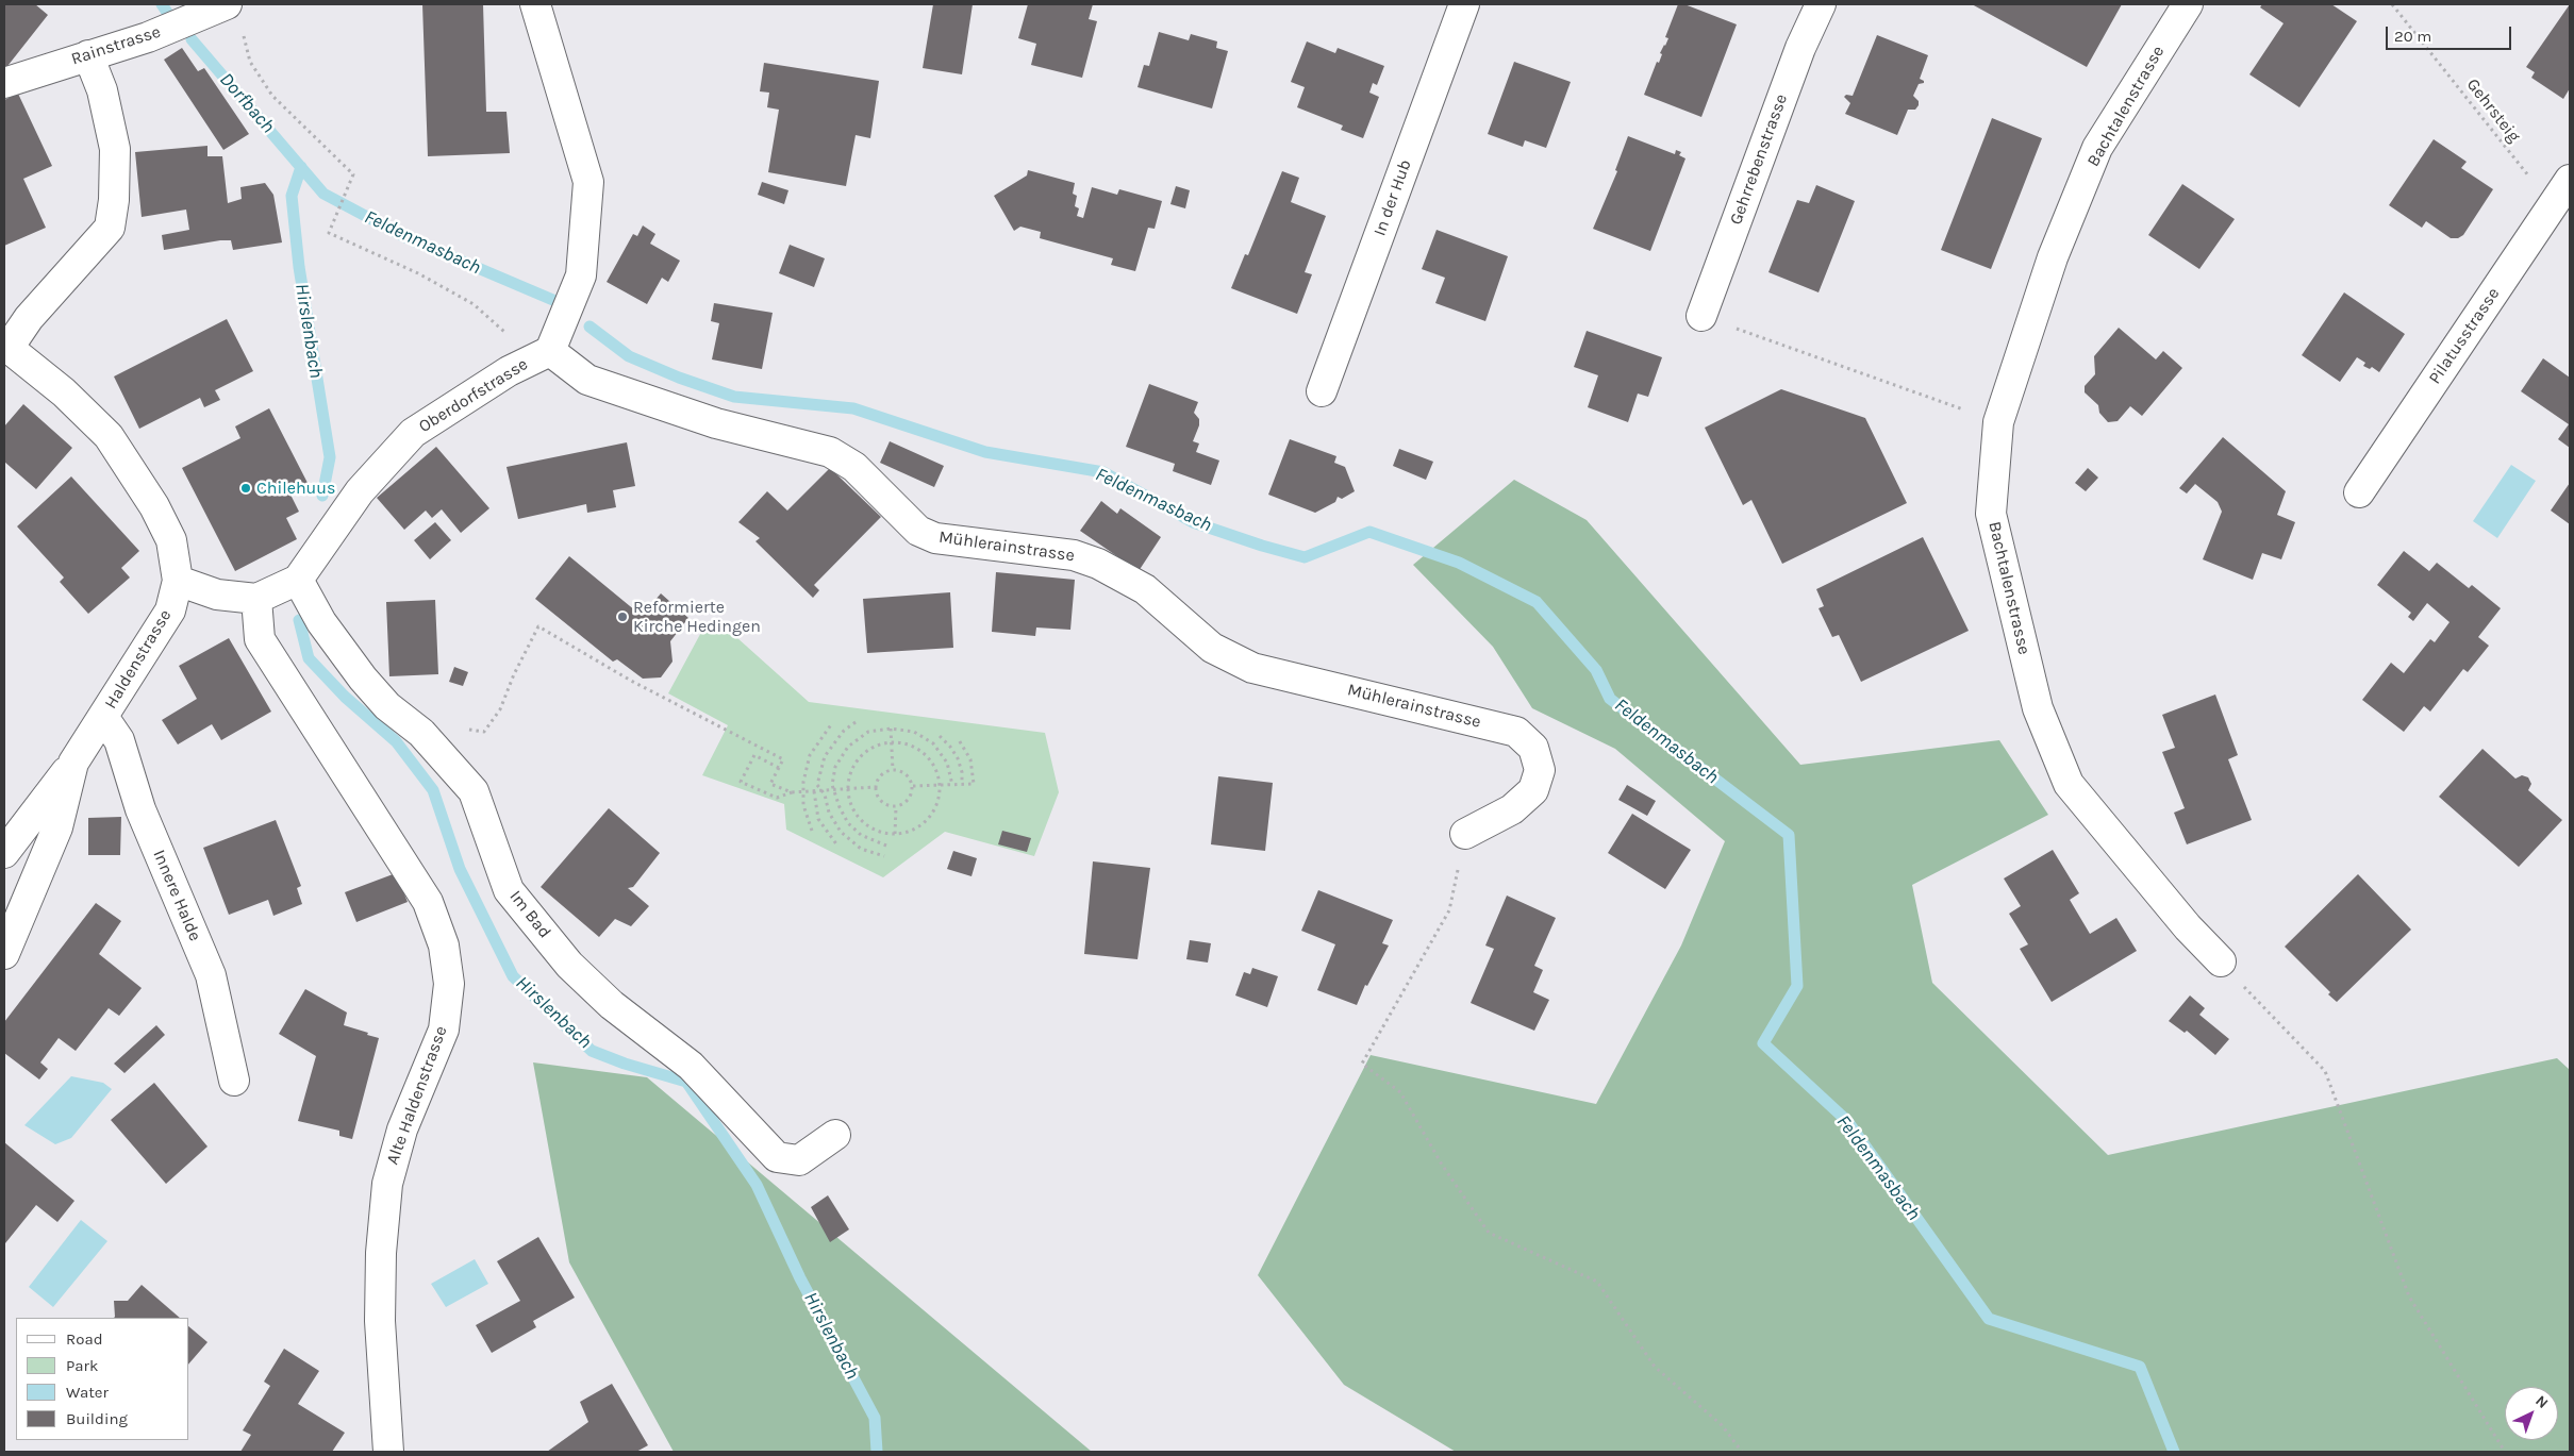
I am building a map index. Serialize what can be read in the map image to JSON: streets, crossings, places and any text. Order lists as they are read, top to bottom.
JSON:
{
  "streets": {
    "street": [
      "Rainstrasse",
      "Bachtalenstrasse",
      "Gehrrebenstrasse",
      "In der Hub",
      "Pilatusstrasse",
      "Oberdorfstrasse",
      "Mühlerainstrasse",
      "Haldenstrasse",
      "Innere Halde",
      "Im Bad",
      "Alte Haldenstrasse"
    ],
    "path": ["Gehrsteig"]
  },
  "crossings": [
    ["Gehrsteig", "Pilatusstrasse"],
    ["Oberdorfstrasse", "Mühlerainstrasse"],
    ["Oberdorfstrasse", "Im Bad"],
    ["Oberdorfstrasse", "Alte Haldenstrasse"],
    ["Haldenstrasse", "Innere Halde"]
  ],
  "water": ["Dorfbach", "Feldenmasbach", "Hirslenbach"],
  "places": ["Chilehuus", "Reformierte Kirche Hedingen"],
  "legend": [
    "Road",
    "Park",
    "Water",
    "Building"
  ],
  "scale_bar": "20 m",
  "north": "top right"
}
